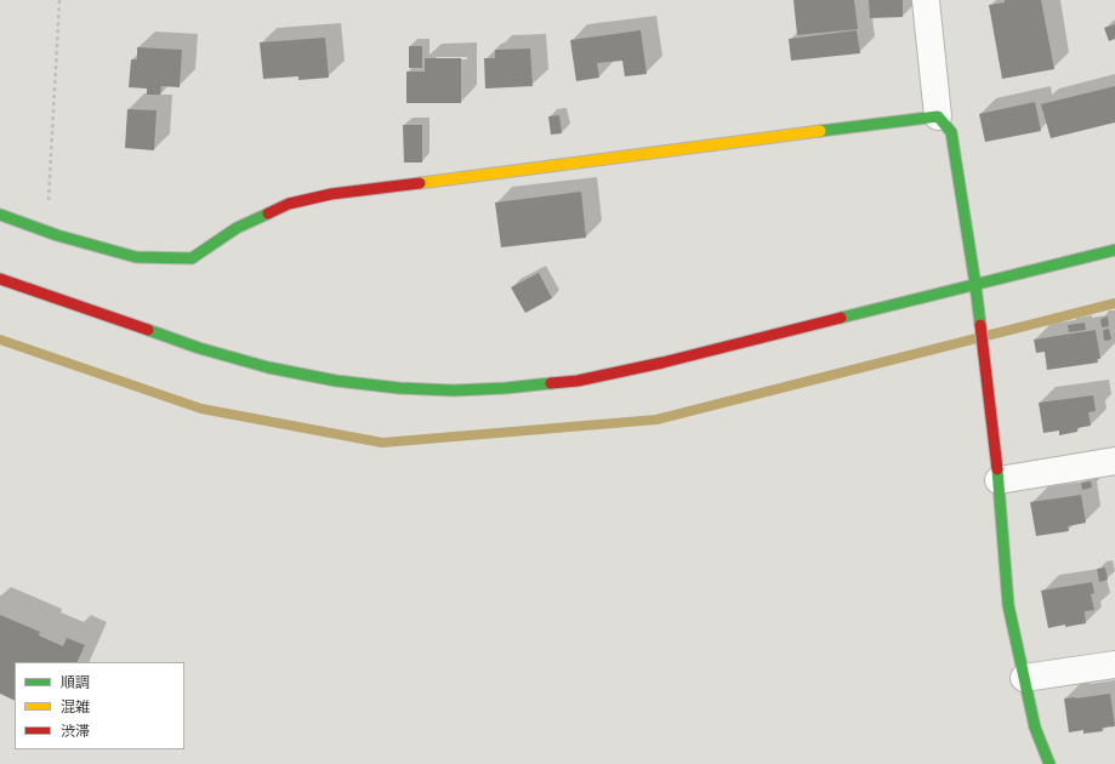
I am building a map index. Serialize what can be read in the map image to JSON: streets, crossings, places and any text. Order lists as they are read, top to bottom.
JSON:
{
  "legend": ["順調", "混雑", "渋滞"]
}
